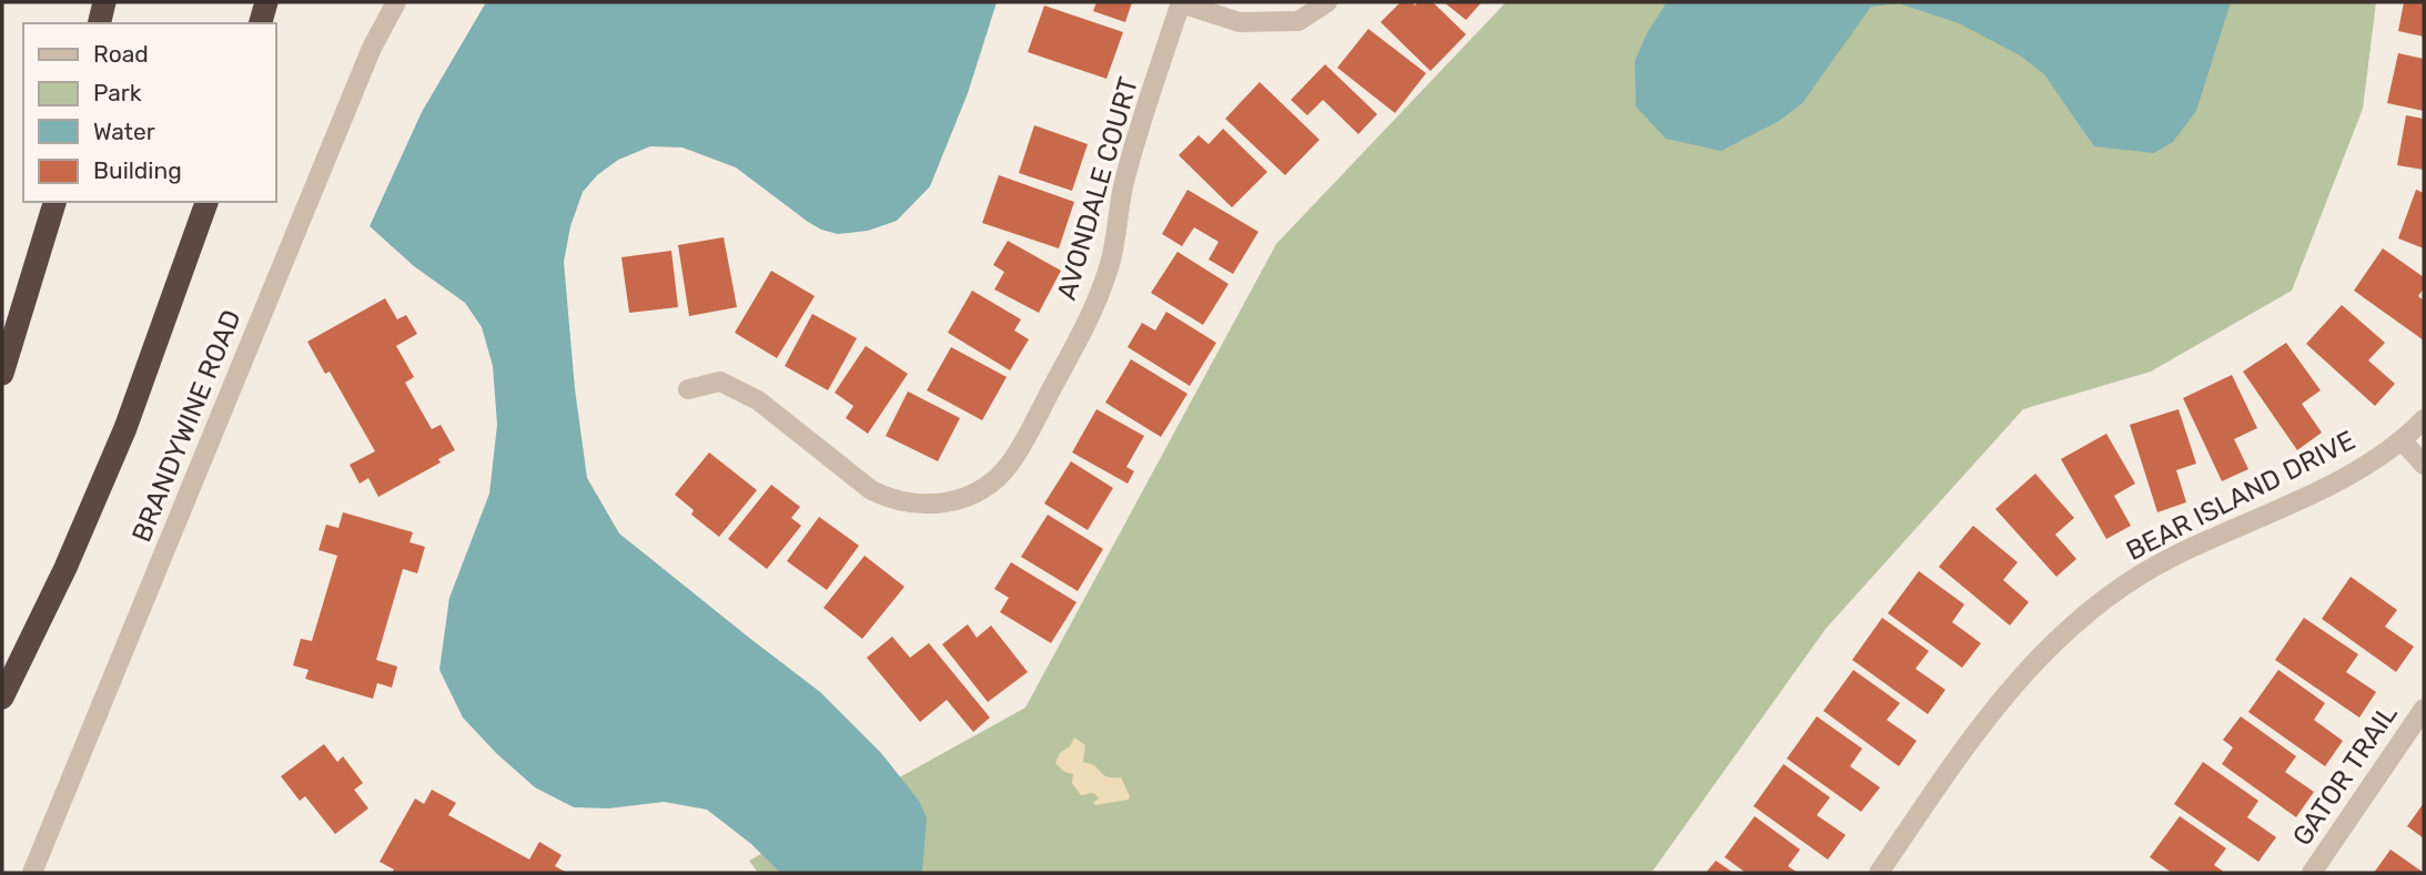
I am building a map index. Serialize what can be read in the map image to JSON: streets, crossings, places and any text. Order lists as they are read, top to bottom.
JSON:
{
  "streets": {
    "street": [
      "AVONDALE COURT",
      "BRANDYWINE ROAD",
      "BEAR ISLAND DRIVE",
      "GATOR TRAIL"
    ]
  },
  "legend": [
    "Road",
    "Park",
    "Water",
    "Building"
  ]
}
